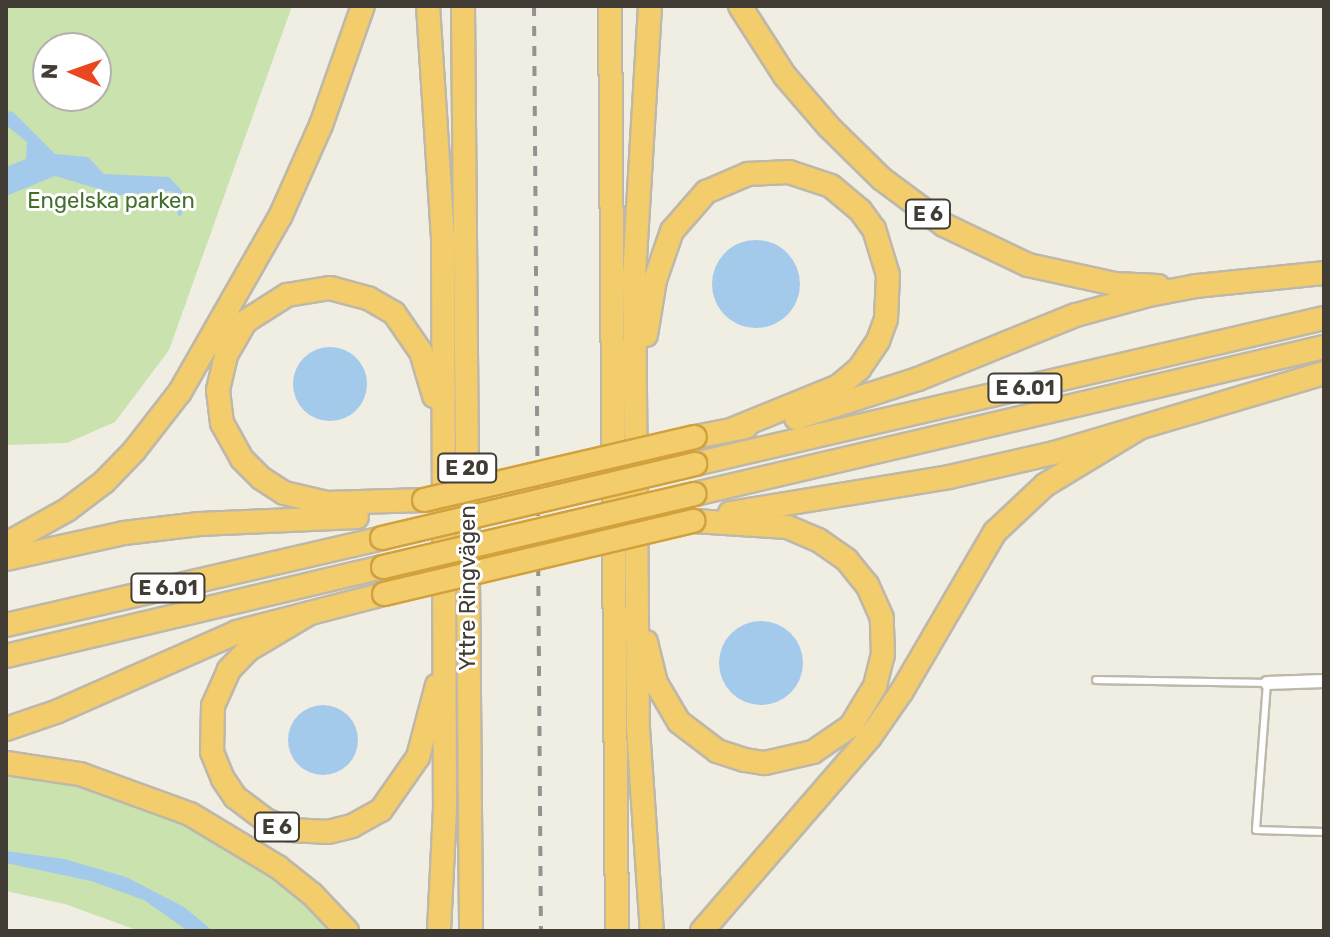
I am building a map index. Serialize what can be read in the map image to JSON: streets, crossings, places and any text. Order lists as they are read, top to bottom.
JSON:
{
  "streets": {
    "highway": [
      "E 6",
      "E 6.01",
      "E 20",
      "Yttre Ringvägen"
    ]
  },
  "parks": ["Engelska parken"],
  "north": "left"
}
